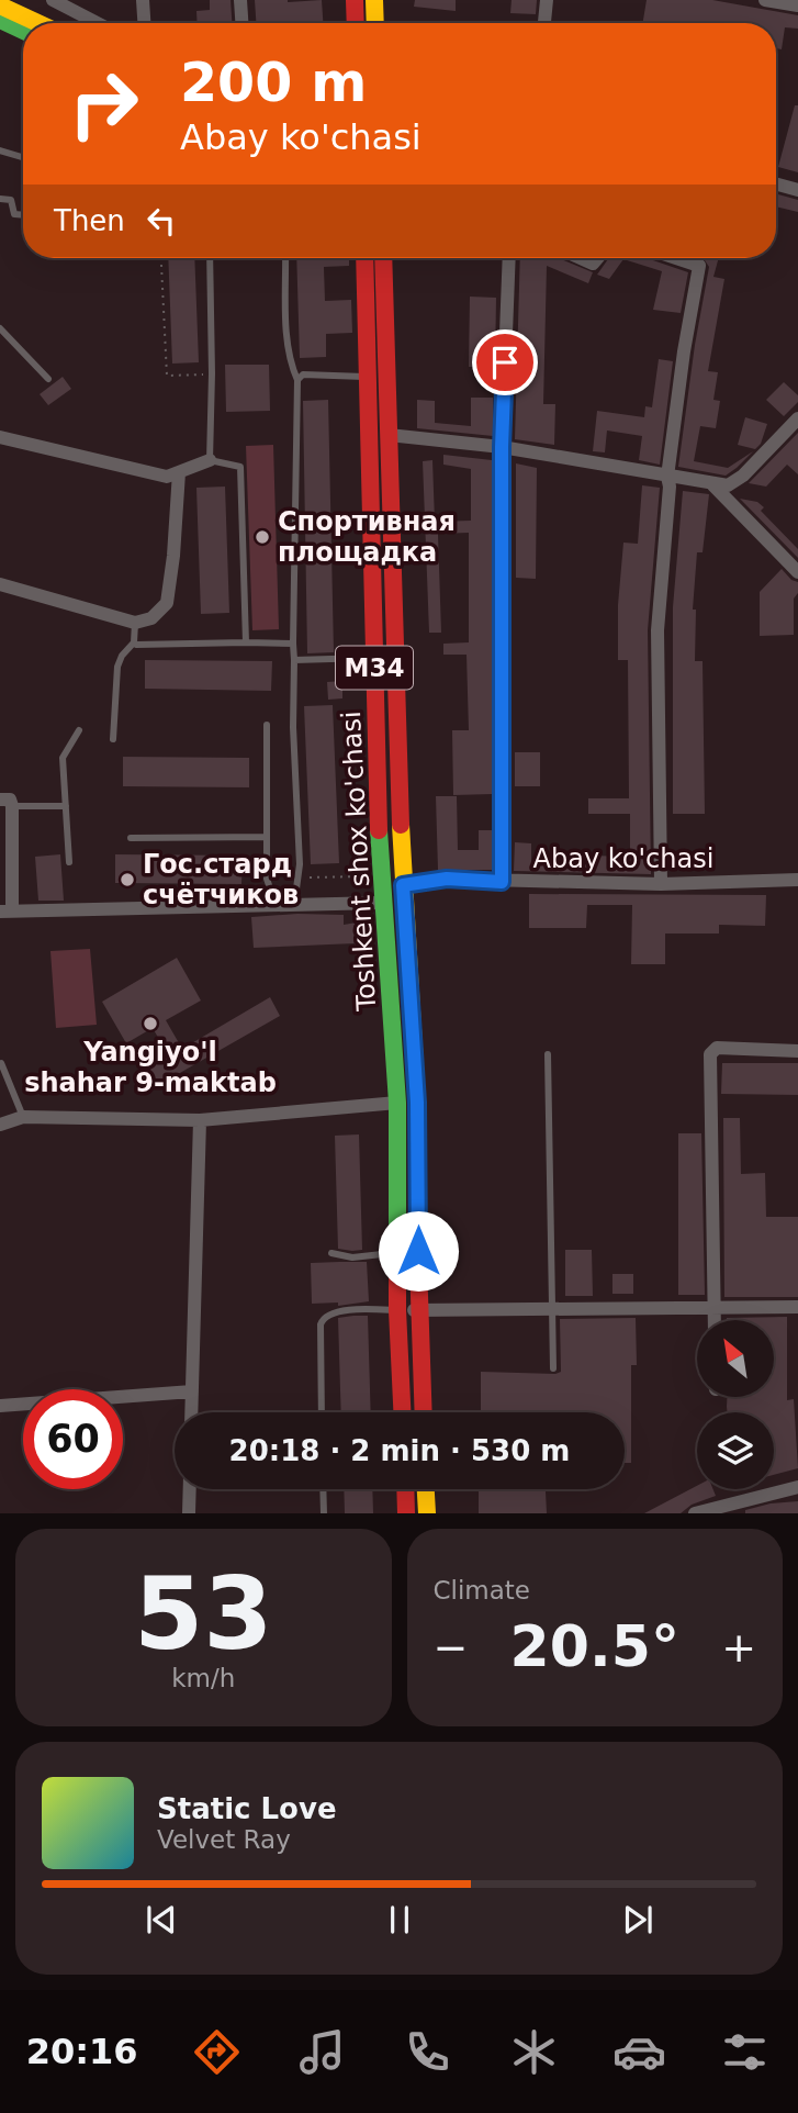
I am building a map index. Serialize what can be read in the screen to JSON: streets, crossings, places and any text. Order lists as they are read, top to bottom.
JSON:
{
  "streets": {
    "main road": ["M34", "Toshkent shox ko'chasi"],
    "street": ["Abay ko'chasi"]
  },
  "crossings": [
    ["M34", "Abay ko'chasi"],
    ["M34", "Toshkent shox ko'chasi"],
    ["Abay ko'chasi", "Toshkent shox ko'chasi"]
  ],
  "places": ["Спортивная площадка", "Гос.стард счётчиков", "Yangiyo'l shahar 9-maktab"],
  "north": "top left",
  "page": {
    "turn": ["200 m", "Abay ko'chasi"],
    "then": "Then",
    "limit": "60",
    "trip": "20:18 · 2 min · 530 m",
    "tile": [
      ["53", "km/h"],
      "Climate"
    ],
    "heat": ["−", "20.5°", "+"],
    "song": ["Static Love", "Velvet Ray"],
    "tabs": "20:16"
  }
}
